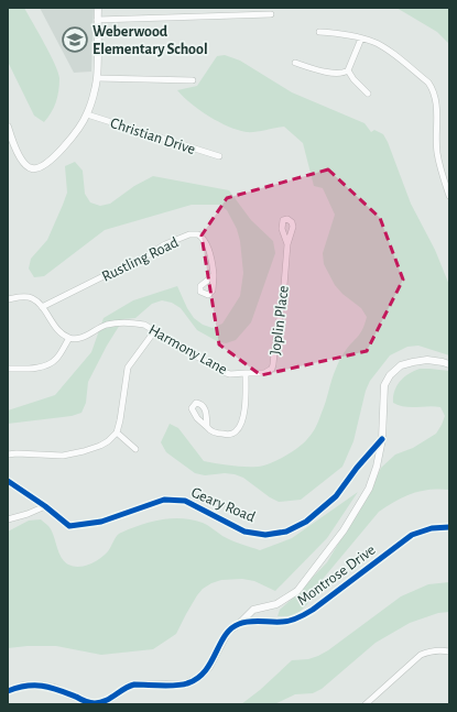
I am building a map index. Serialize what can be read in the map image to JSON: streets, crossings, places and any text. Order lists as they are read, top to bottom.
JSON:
{
  "streets": {
    "street": [
      "Christian Drive",
      "Rustling Road",
      "Joplin Place",
      "Harmony Lane",
      "Geary Road",
      "Montrose Drive"
    ]
  },
  "crossings": [
    ["Joplin Place", "Harmony Lane"]
  ],
  "places": {
    "school or university": ["Weberwood Elementary School"]
  }
}
